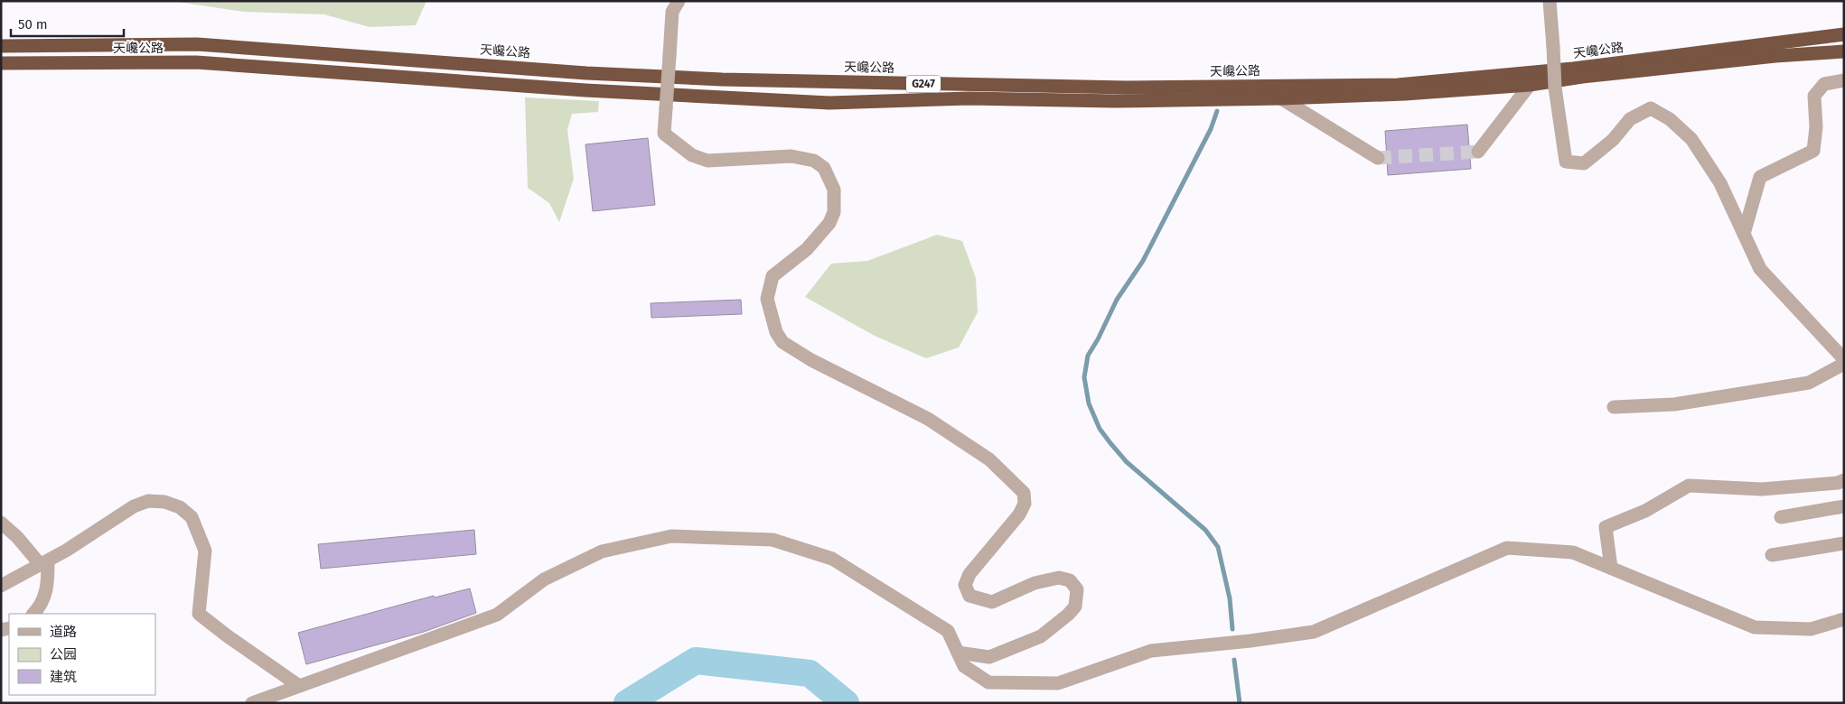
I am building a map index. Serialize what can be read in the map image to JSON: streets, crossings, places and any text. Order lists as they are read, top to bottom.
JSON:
{
  "streets": {
    "highway": ["天巉公路", "G247"]
  },
  "legend": ["道路", "公园", "建筑"],
  "scale_bar": "50 m"
}
